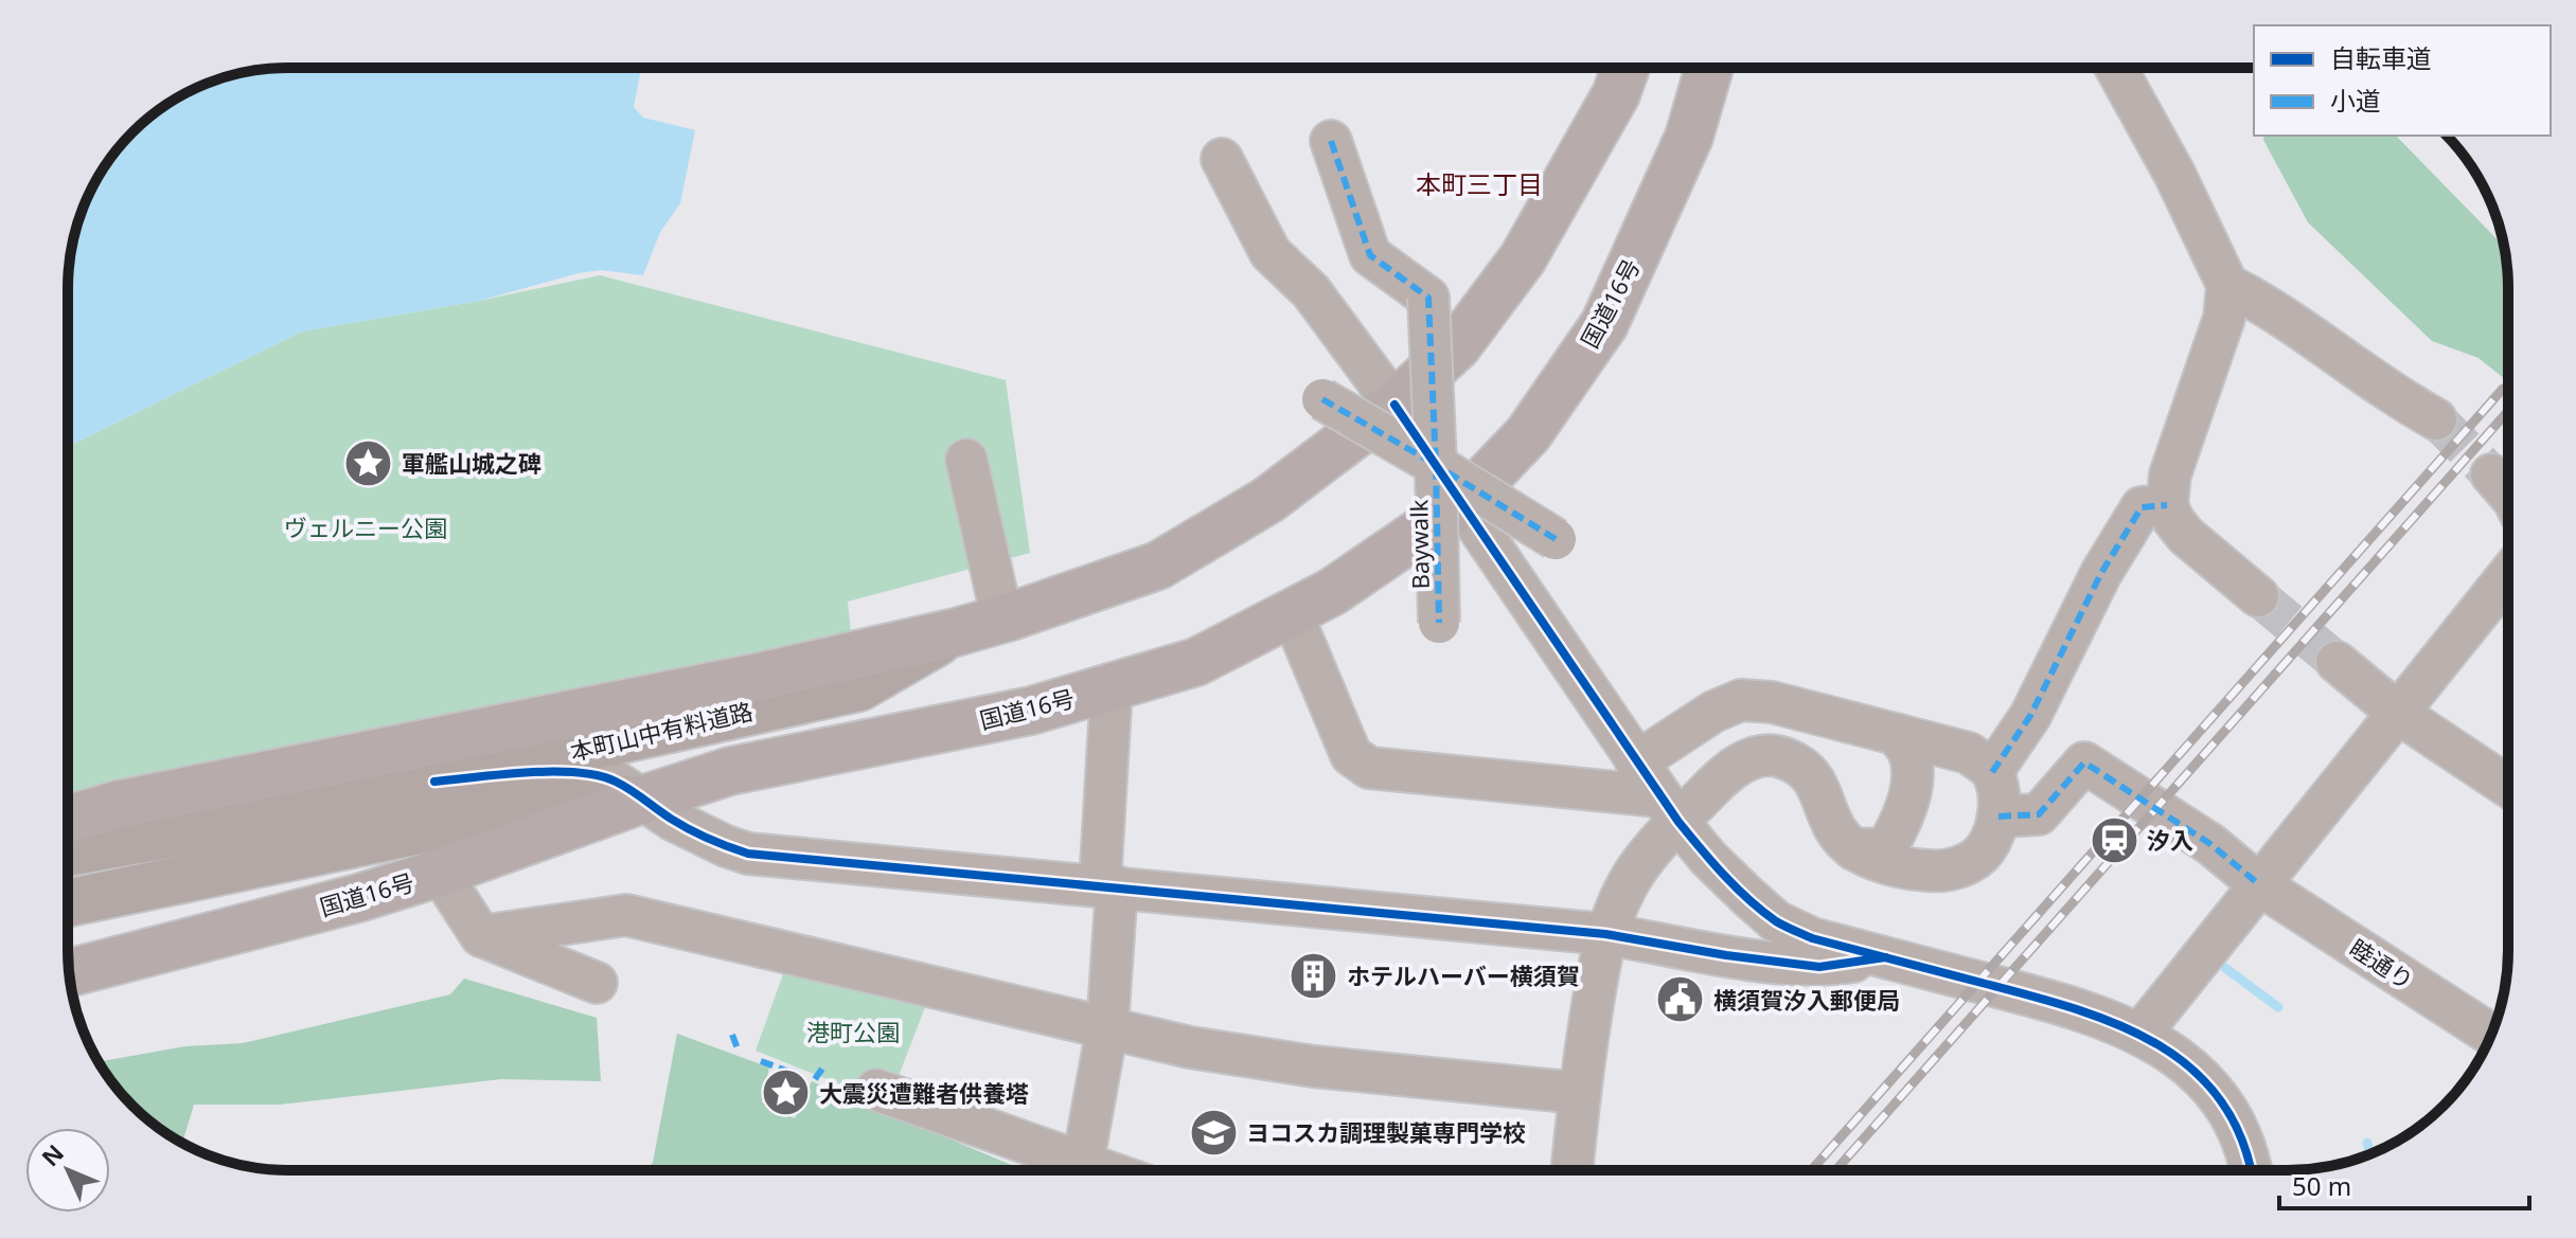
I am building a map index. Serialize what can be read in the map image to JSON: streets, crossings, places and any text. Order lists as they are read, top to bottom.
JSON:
{
  "streets": {
    "highway": ["国道16号"],
    "main road": ["本町山中有料道路"],
    "street": ["Baywalk", "睦通り"]
  },
  "districts": ["本町三丁目"],
  "parks": ["ヴェルニー公園", "港町公園"],
  "places": {
    "place": ["軍艦山城之碑", "大震災遭難者供養塔"],
    "station": ["汐入"],
    "building": ["ホテルハーバー横須賀"],
    "public building": ["横須賀汐入郵便局"],
    "school or university": ["ヨコスカ調理製菓専門学校"]
  },
  "legend": ["自転車道", "小道"],
  "scale_bar": "50 m",
  "north": "top left"
}
